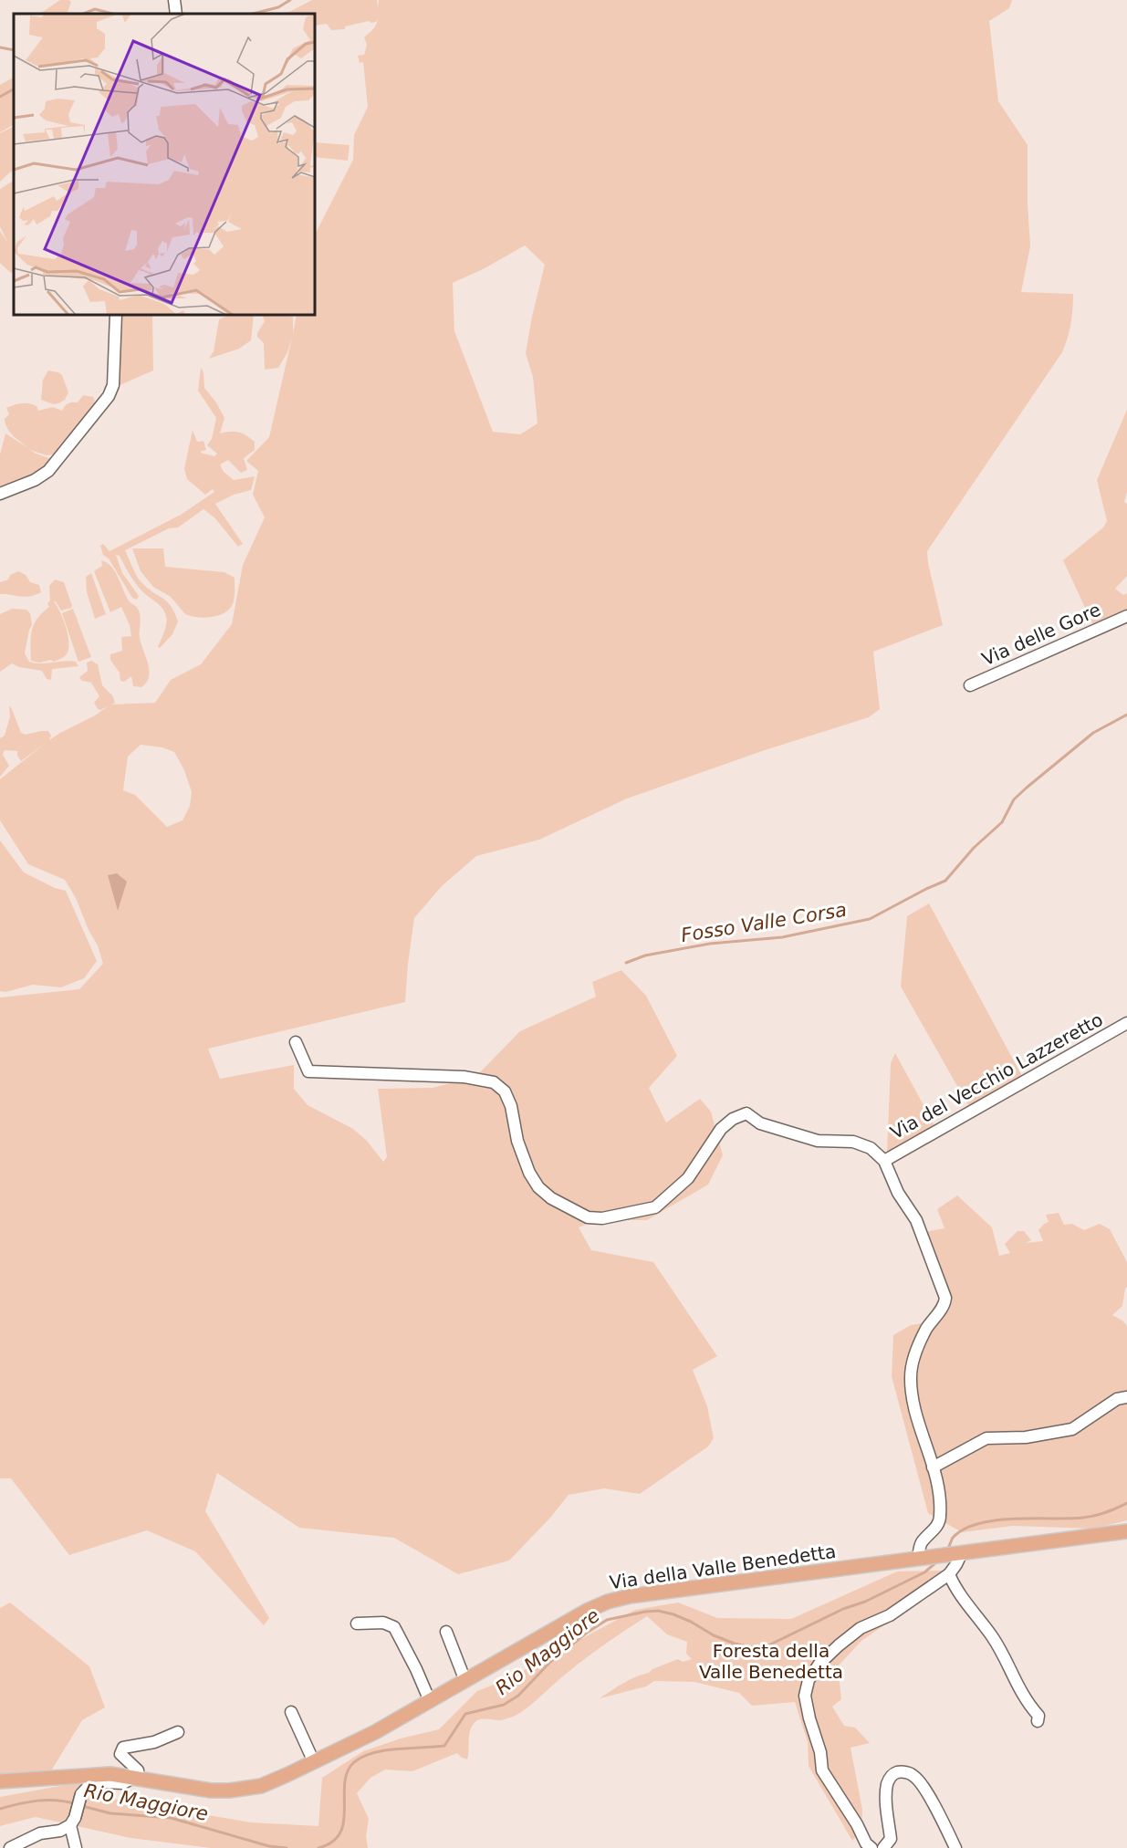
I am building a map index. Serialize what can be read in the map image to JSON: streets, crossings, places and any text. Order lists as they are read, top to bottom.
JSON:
{
  "streets": {
    "main road": ["Via della Valle Benedetta"],
    "street": ["Via delle Gore", "Via del Vecchio Lazzeretto"]
  },
  "water": ["Fosso Valle Corsa", "Rio Maggiore"],
  "parks": ["Foresta della Valle Benedetta"]
}
